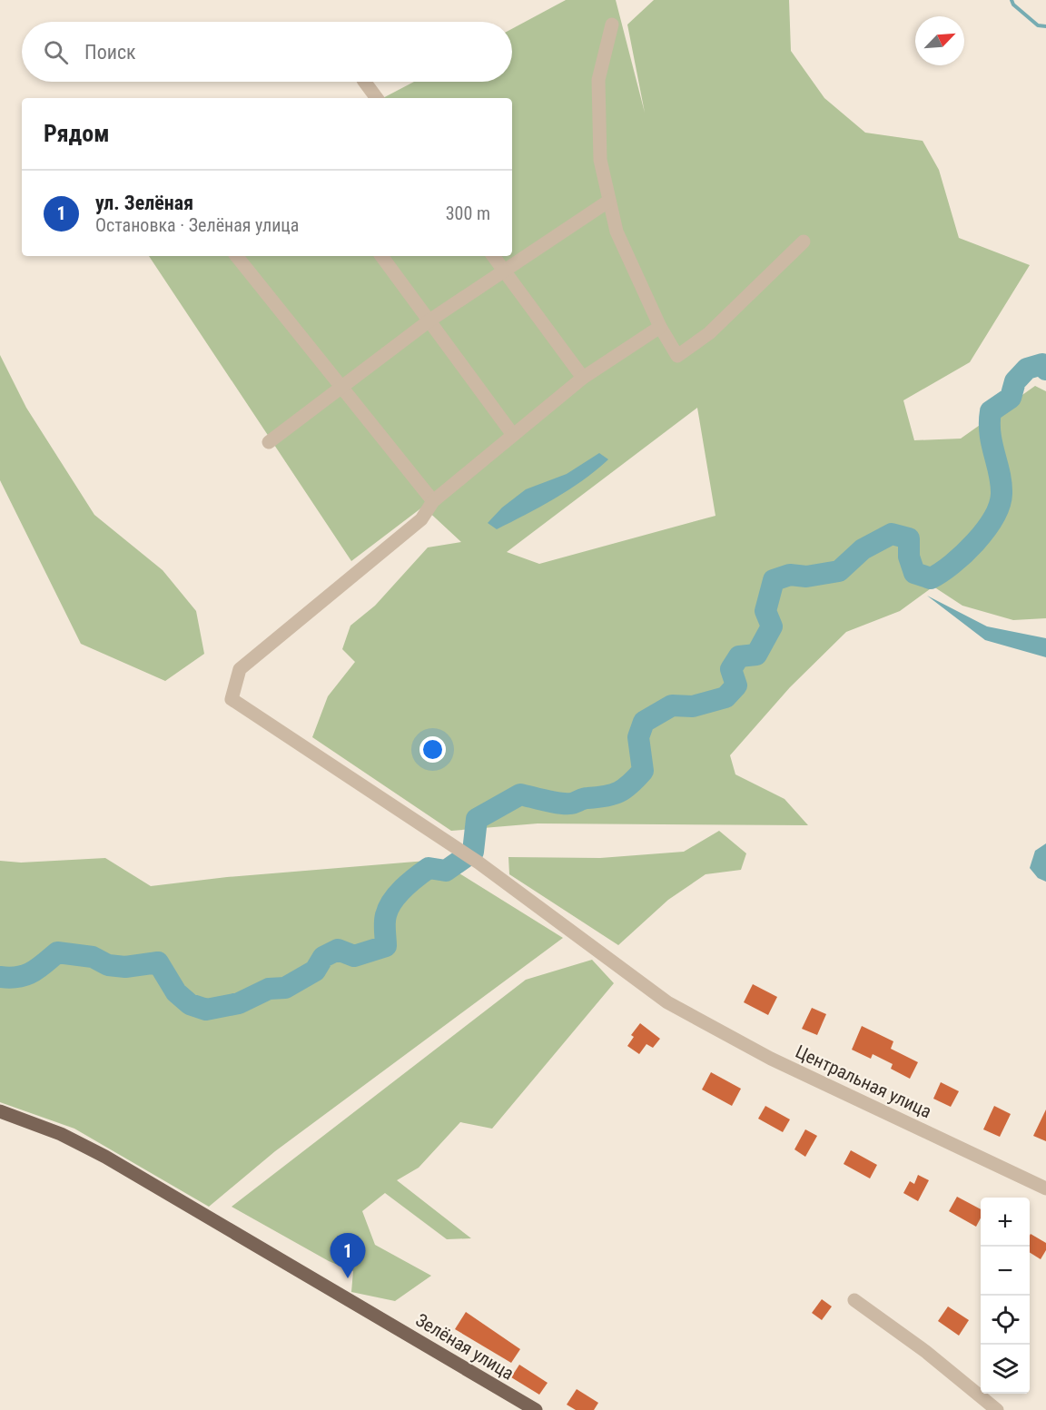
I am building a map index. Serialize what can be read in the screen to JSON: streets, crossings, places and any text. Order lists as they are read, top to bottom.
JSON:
{
  "streets": {
    "main road": ["Зелёная улица"],
    "street": ["Центральная улица"]
  },
  "north": "top right",
  "page": {
    "search": "Поиск",
    "heading": "Рядом",
    "list": [
      {
        "mark": "1",
        "name": "ул. Зелёная",
        "note": "Остановка · Зелёная улица",
        "value": "300 m"
      }
    ],
    "map_buttons": ["+", "−"],
    "pins": "1"
  }
}
